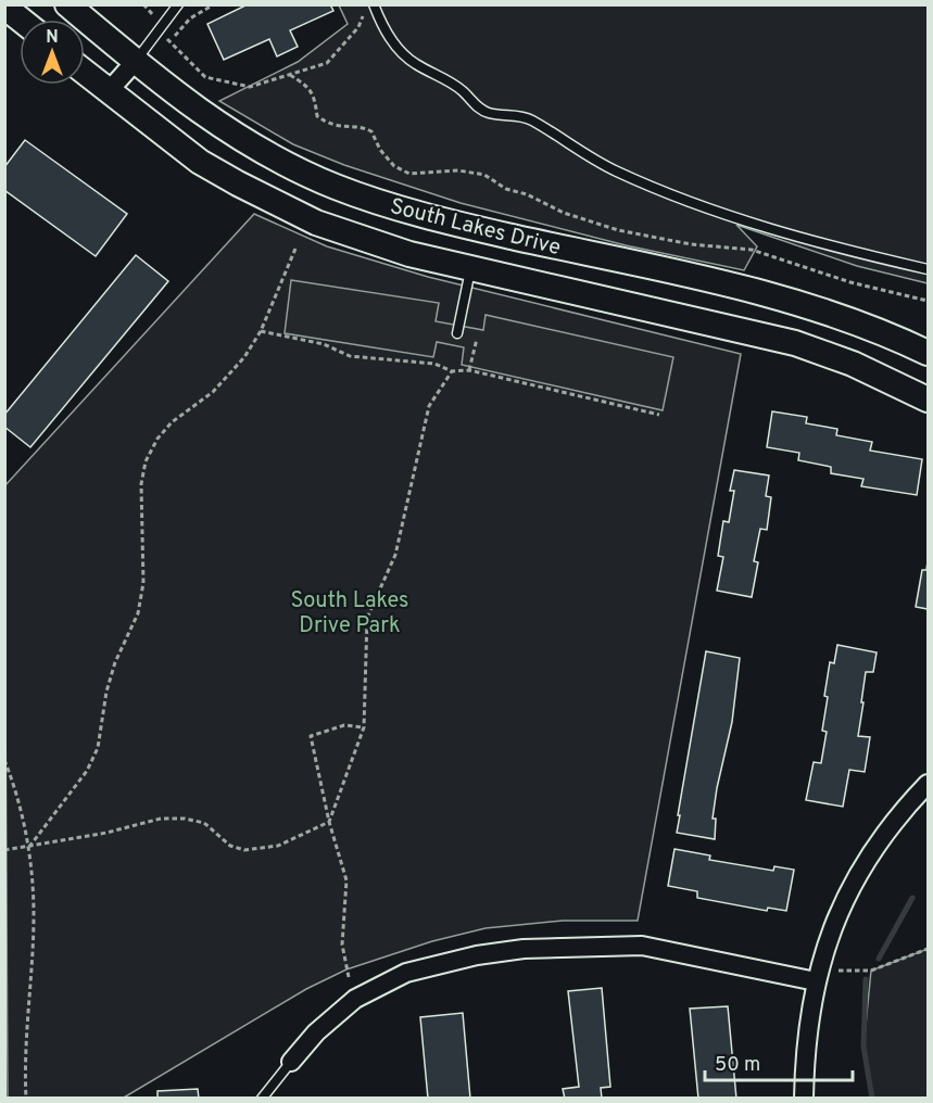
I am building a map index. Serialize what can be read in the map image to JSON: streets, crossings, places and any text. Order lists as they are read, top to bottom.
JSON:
{
  "streets": {
    "main road": ["South Lakes Drive"]
  },
  "parks": ["South Lakes Drive Park"],
  "scale_bar": "50 m",
  "north": "top"
}
